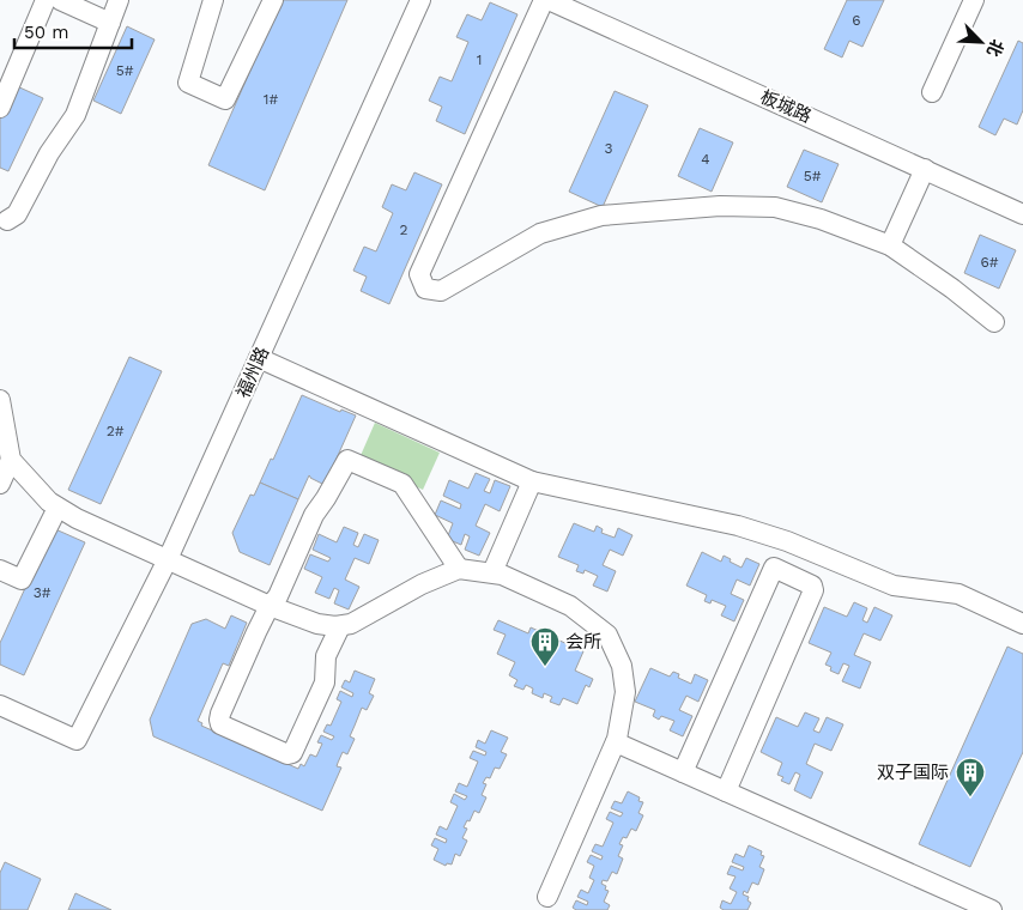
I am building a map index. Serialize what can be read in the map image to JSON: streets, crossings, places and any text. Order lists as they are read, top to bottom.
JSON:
{
  "streets": {
    "street": ["板城路", "福州路"]
  },
  "places": {
    "building": ["会所", "双子国际"]
  },
  "house_numbers": [
    "6",
    "1",
    "5#",
    "1#",
    "3",
    "4",
    "5#",
    "2",
    "6#",
    "2#",
    "3#"
  ],
  "scale_bar": "50 m",
  "north": "bottom right"
}
